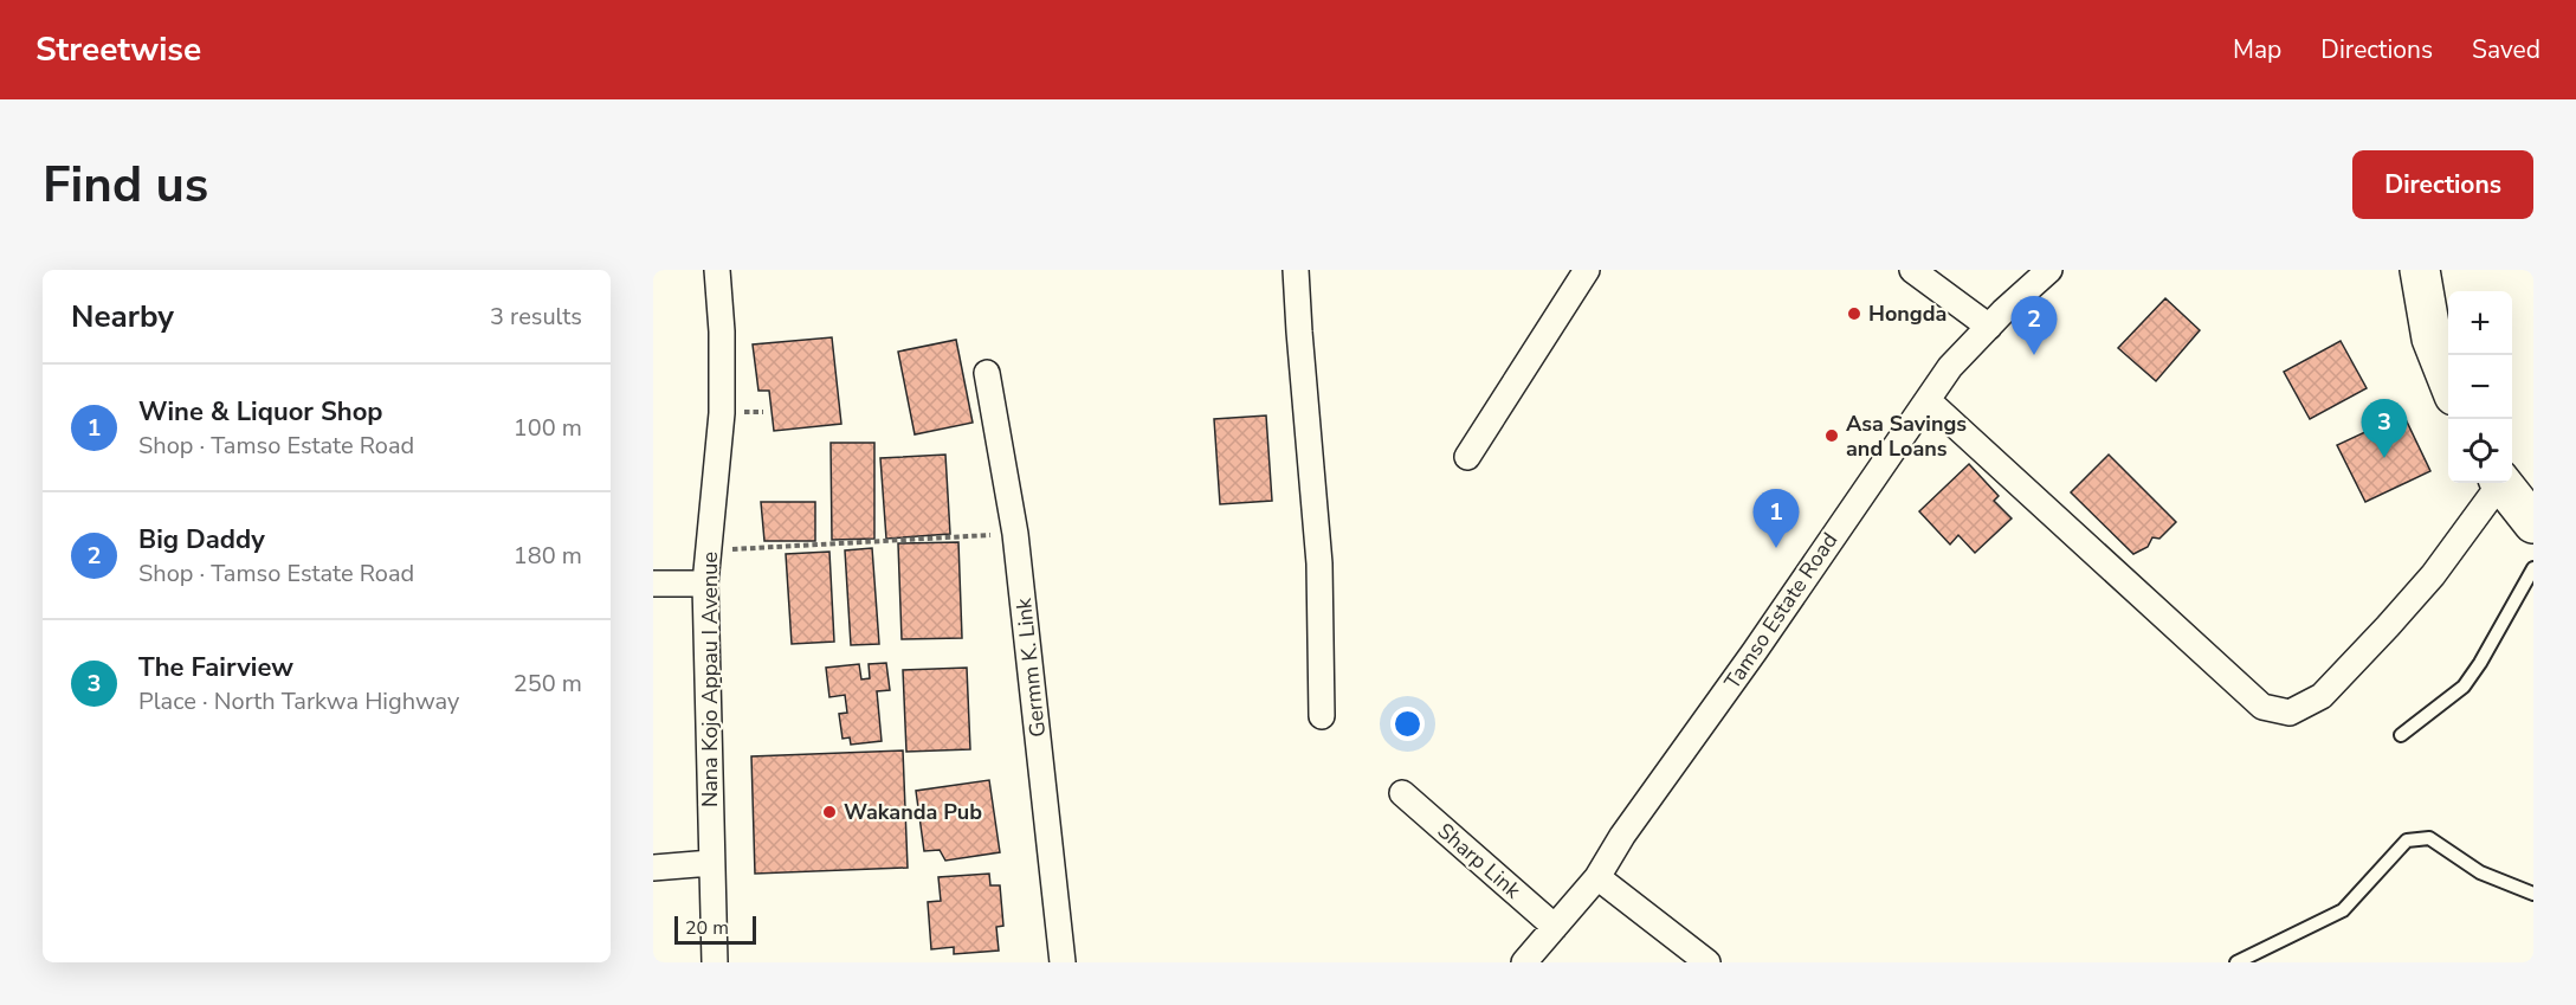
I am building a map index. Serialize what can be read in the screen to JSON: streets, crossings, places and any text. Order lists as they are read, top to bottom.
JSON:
{
  "streets": {
    "street": [
      "Tamso Estate Road",
      "Germm K. Link",
      "Nana Kojo Appau I Avenue",
      "Sharp Link"
    ]
  },
  "crossings": [
    ["Tamso Estate Road", "Sharp Link"]
  ],
  "places": ["Hongda", "Asa Savings and Loans", "Wakanda Pub"],
  "scale_bar": "20 m",
  "page": {
    "header": "Streetwise",
    "nav": ["Map", "Directions", "Saved"],
    "buttons": "Directions",
    "title": "Find us",
    "heading": ["Nearby", "3 results"],
    "map_buttons": ["+", "−"],
    "pins": ["2", "3", "1"],
    "list": [
      {
        "mark": "1",
        "name": "Wine & Liquor Shop",
        "note": "Shop · Tamso Estate Road",
        "value": "100 m"
      },
      {
        "mark": "2",
        "name": "Big Daddy",
        "note": "Shop · Tamso Estate Road",
        "value": "180 m"
      },
      {
        "mark": "3",
        "name": "The Fairview",
        "note": "Place · North Tarkwa Highway",
        "value": "250 m"
      }
    ],
    "scale": "20 m"
  }
}
